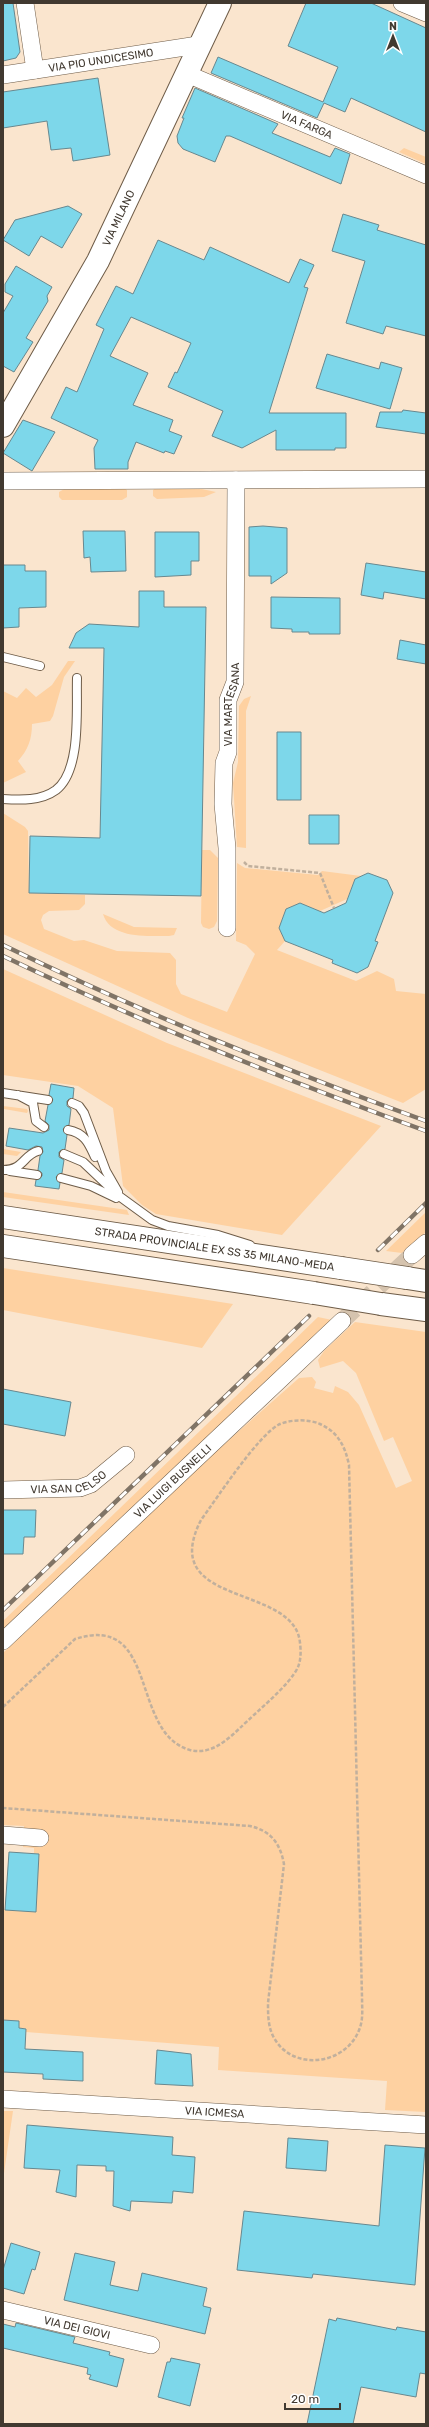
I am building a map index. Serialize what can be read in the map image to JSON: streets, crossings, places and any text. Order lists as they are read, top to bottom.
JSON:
{
  "streets": {
    "main road": ["VIA MILANO", "STRADA PROVINCIALE EX SS 35 MILANO-MEDA"],
    "street": [
      "VIA PIO UNDICESIMO",
      "VIA FARGA",
      "VIA MARTESANA",
      "VIA SAN CELSO",
      "VIA LUIGI BUSNELLI",
      "VIA ICMESA",
      "VIA DEI GIOVI"
    ]
  },
  "crossings": [
    ["VIA PIO UNDICESIMO", "VIA MILANO"],
    ["VIA FARGA", "VIA MILANO"]
  ],
  "scale_bar": "20 m",
  "north": "top"
}
